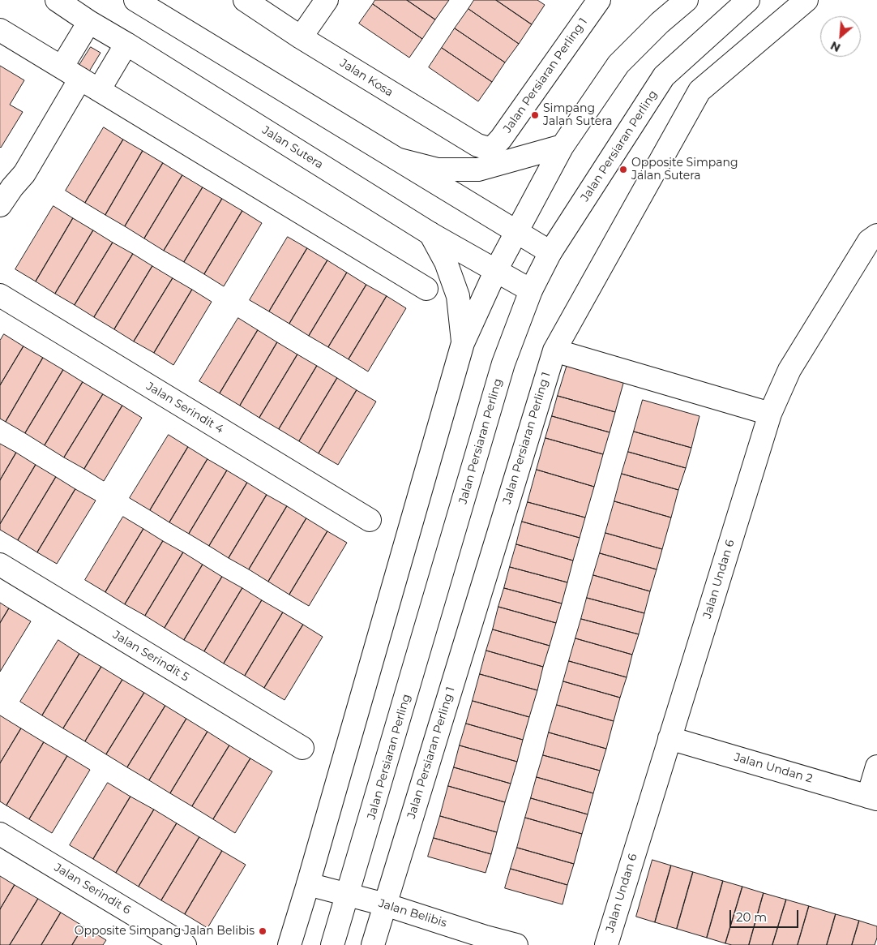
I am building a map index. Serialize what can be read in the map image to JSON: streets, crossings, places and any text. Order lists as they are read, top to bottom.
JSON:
{
  "streets": {
    "street": [
      "Jalan Persiaran Perling 1",
      "Jalan Kosa",
      "Jalan Persiaran Perling",
      "Jalan Sutera",
      "Jalan Serindit 4",
      "Jalan Undan 6",
      "Jalan Serindit 5",
      "Jalan Undan 2",
      "Jalan Serindit 6",
      "Jalan Belibis"
    ]
  },
  "crossings": [
    ["Jalan Persiaran Perling 1", "Jalan Kosa"],
    ["Jalan Persiaran Perling 1", "Jalan Belibis"],
    ["Jalan Persiaran Perling", "Jalan Sutera"],
    ["Jalan Persiaran Perling", "Jalan Belibis"],
    ["Jalan Undan 6", "Jalan Undan 2"]
  ],
  "places": ["Simpang Jalan Sutera", "Opposite Simpang Jalan Sutera", "Opposite Simpang Jalan Belibis"],
  "scale_bar": "20 m",
  "north": "bottom left"
}
